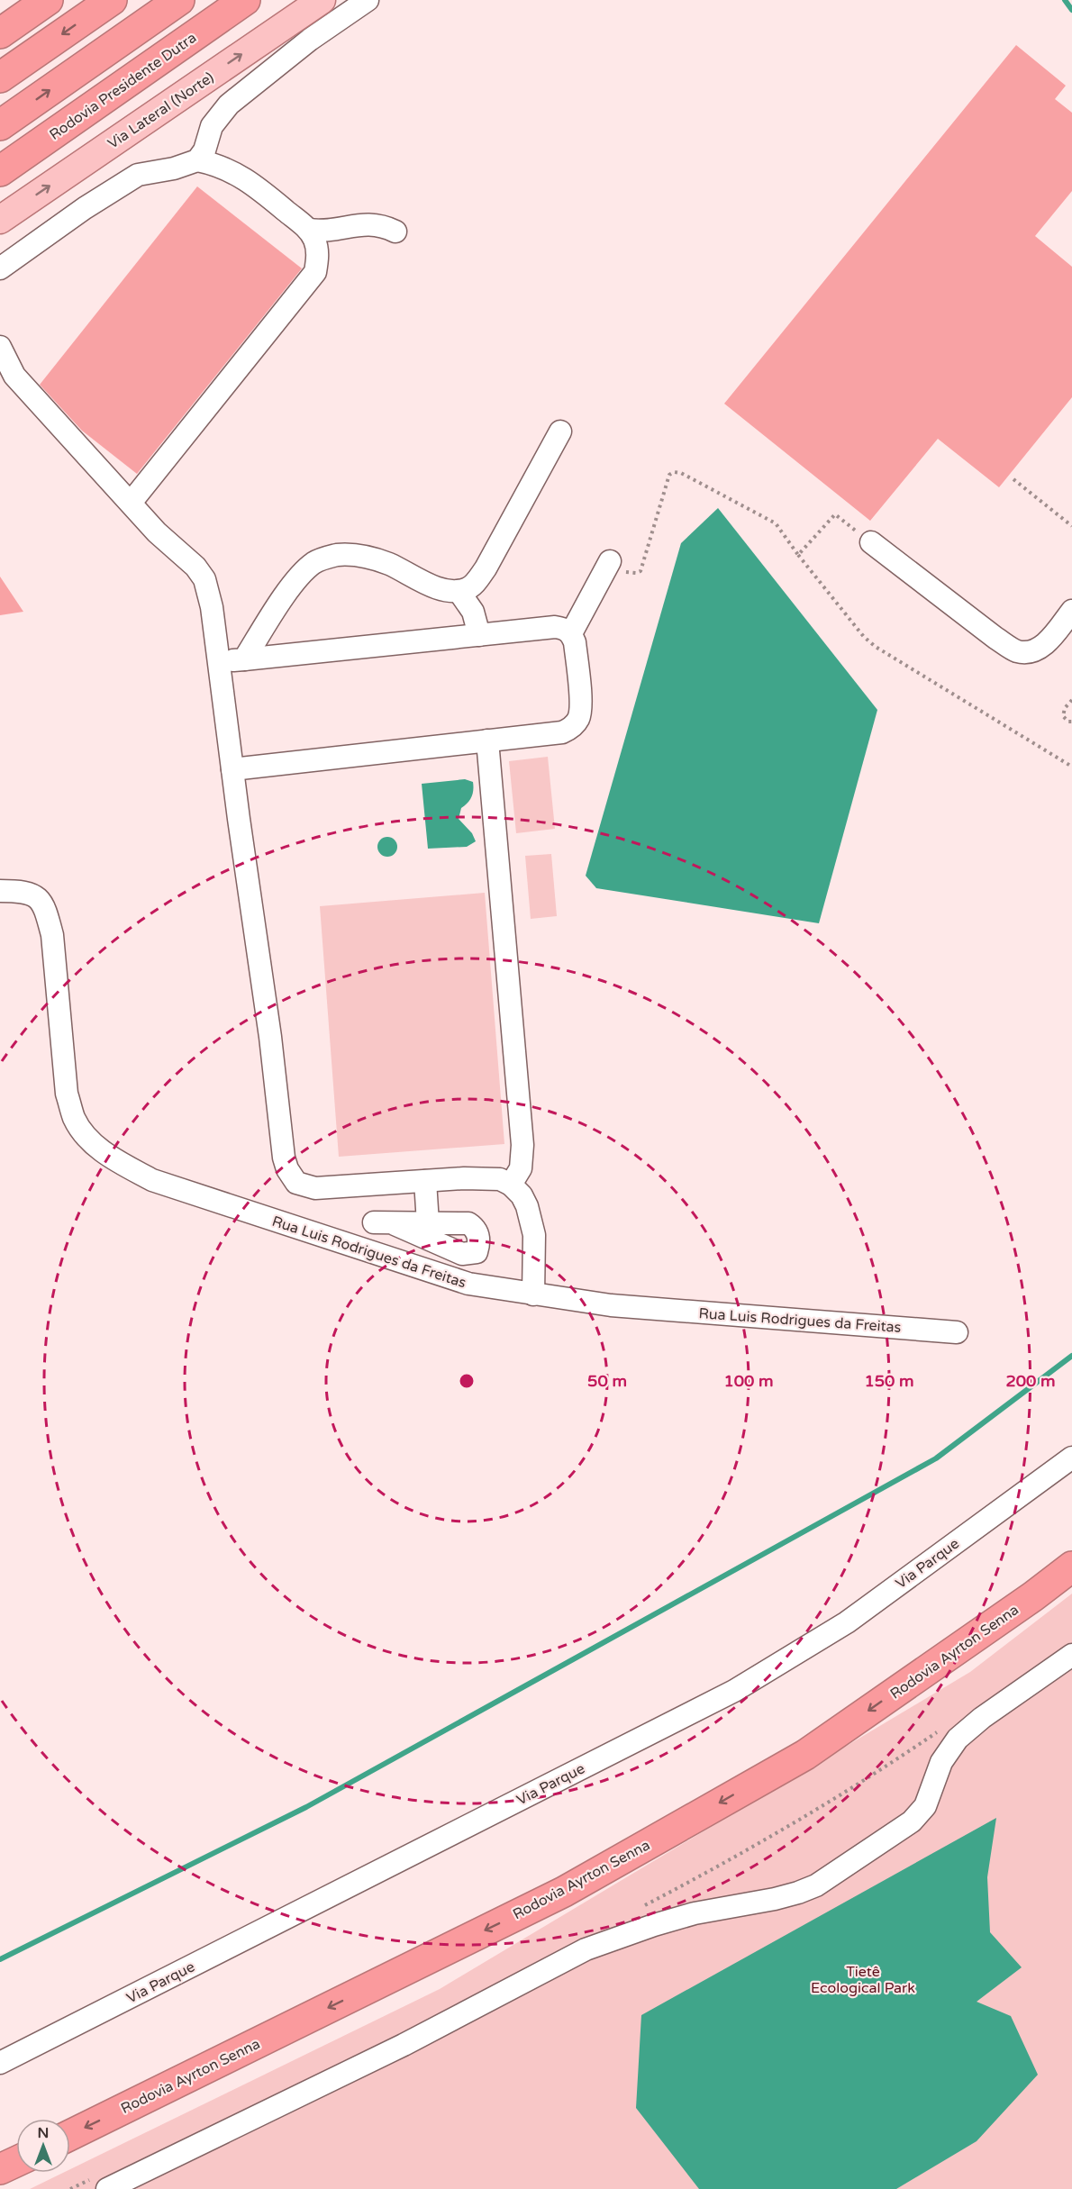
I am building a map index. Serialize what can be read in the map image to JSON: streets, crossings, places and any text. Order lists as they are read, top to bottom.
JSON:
{
  "streets": {
    "highway": ["Rodovia Presidente Dutra", "Rodovia Ayrton Senna"],
    "main road": ["Via Lateral (Norte)"],
    "street": ["Rua Luis Rodrigues da Freitas", "Via Parque"]
  },
  "one_way": ["Via Lateral (Norte)", "Rodovia Ayrton Senna"],
  "parks": ["Tietê Ecological Park"],
  "north": "top",
  "rings": [
    "50 m",
    "100 m",
    "150 m",
    "200 m"
  ]
}
